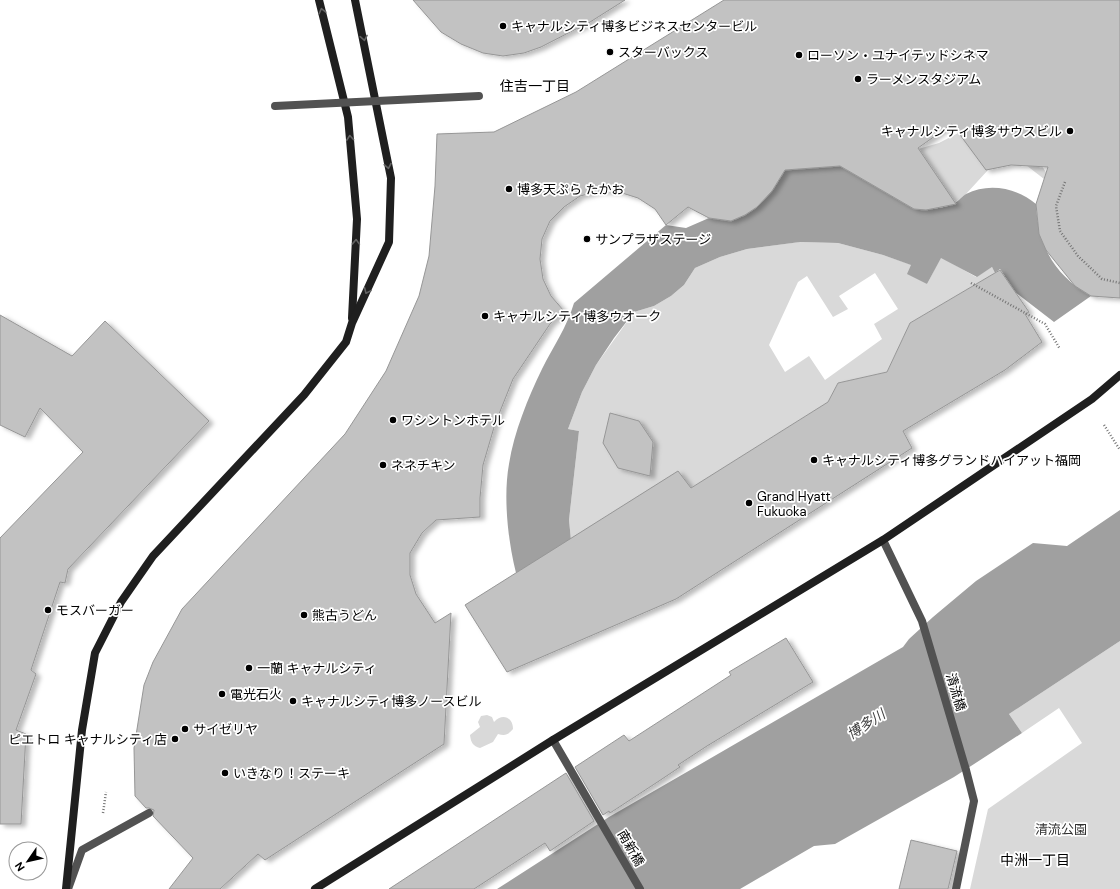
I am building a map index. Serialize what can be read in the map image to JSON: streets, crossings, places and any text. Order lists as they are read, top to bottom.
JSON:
{
  "streets": {
    "street": ["清流橋", "南新橋"]
  },
  "districts": ["住吉一丁目", "中洲一丁目"],
  "water": ["博多川"],
  "parks": ["清流公園"],
  "places": [
    "キャナルシティ博多ビジネスセンタービル",
    "スターバックス",
    "ローソン・ユナイテッドシネマ",
    "ラーメンスタジアム",
    "キャナルシティ博多サウスビル",
    "博多天ぷら たかお",
    "サンプラザステージ",
    "キャナルシティ博多ウオーク",
    "ワシントンホテル",
    "キャナルシティ博多グランドハイアット福岡",
    "ネネチキン",
    "Grand Hyatt Fukuoka",
    "モスバーガー",
    "熊古うどん",
    "一蘭 キャナルシティ",
    "電光石火",
    "キャナルシティ博多ノースビル",
    "サイゼリヤ",
    "ピエトロ キャナルシティ店",
    "いきなり！ステーキ"
  ],
  "north": "bottom left"
}
